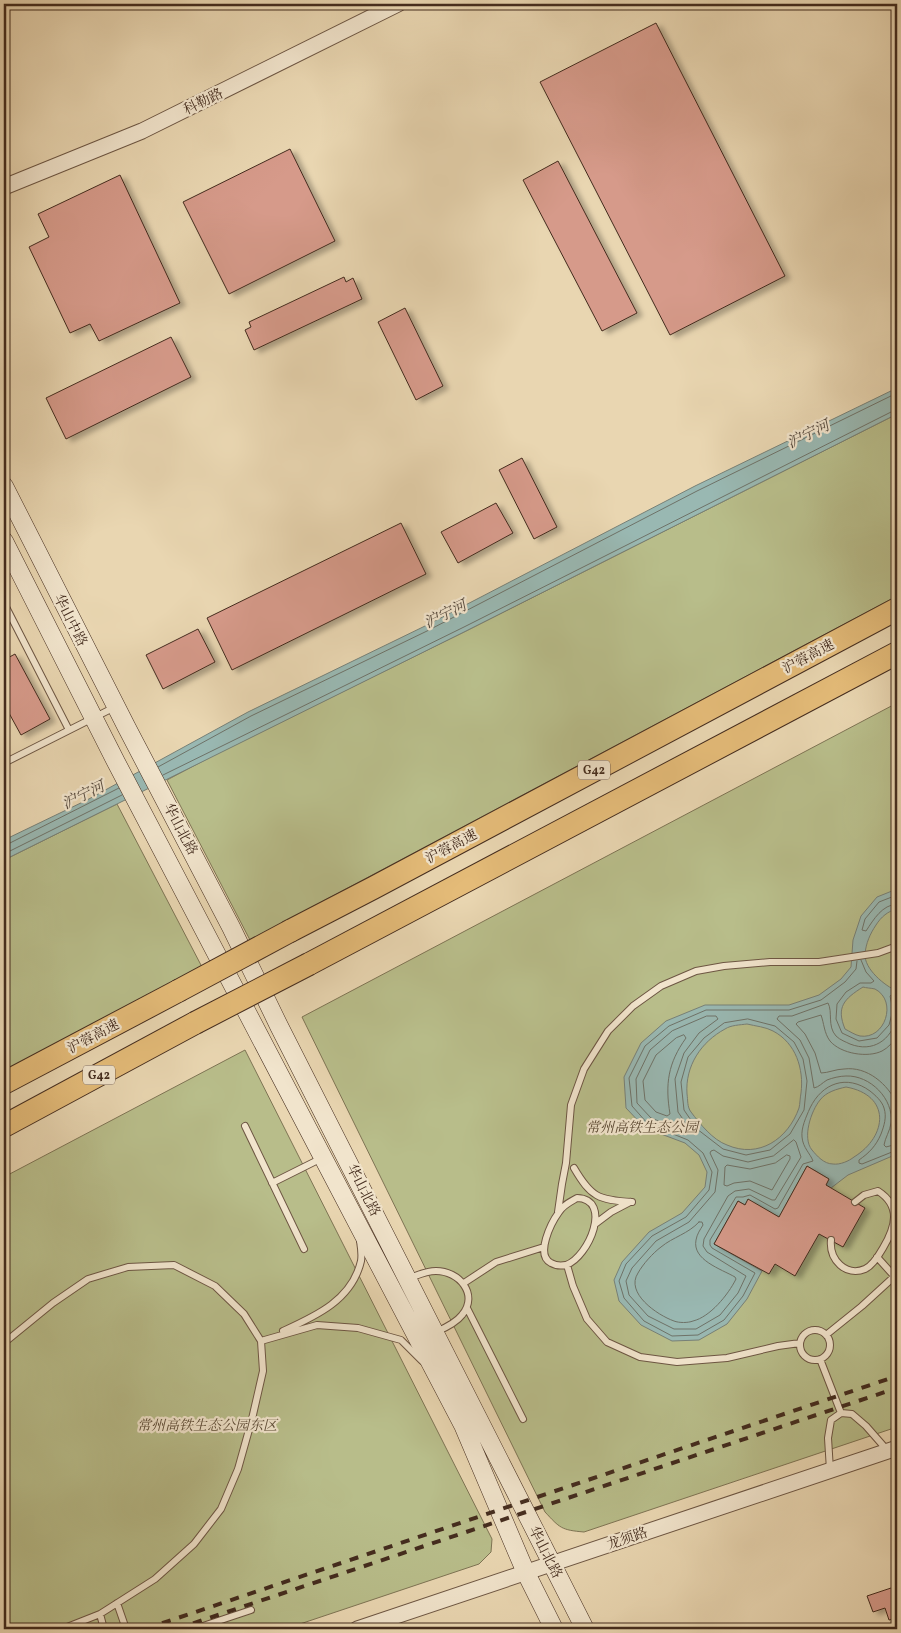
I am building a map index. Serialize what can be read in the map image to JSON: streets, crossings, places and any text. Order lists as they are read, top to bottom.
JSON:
{
  "streets": {
    "highway": ["沪蓉高速", "G42"],
    "main road": ["华山中路", "华山北路"],
    "street": ["科勒路", "龙须路"]
  },
  "crossings": [
    ["华山中路", "华山北路"],
    ["华山北路", "龙须路"]
  ],
  "water": ["沪宁河"],
  "parks": ["常州高铁生态公园", "常州高铁生态公园东区"]
}
